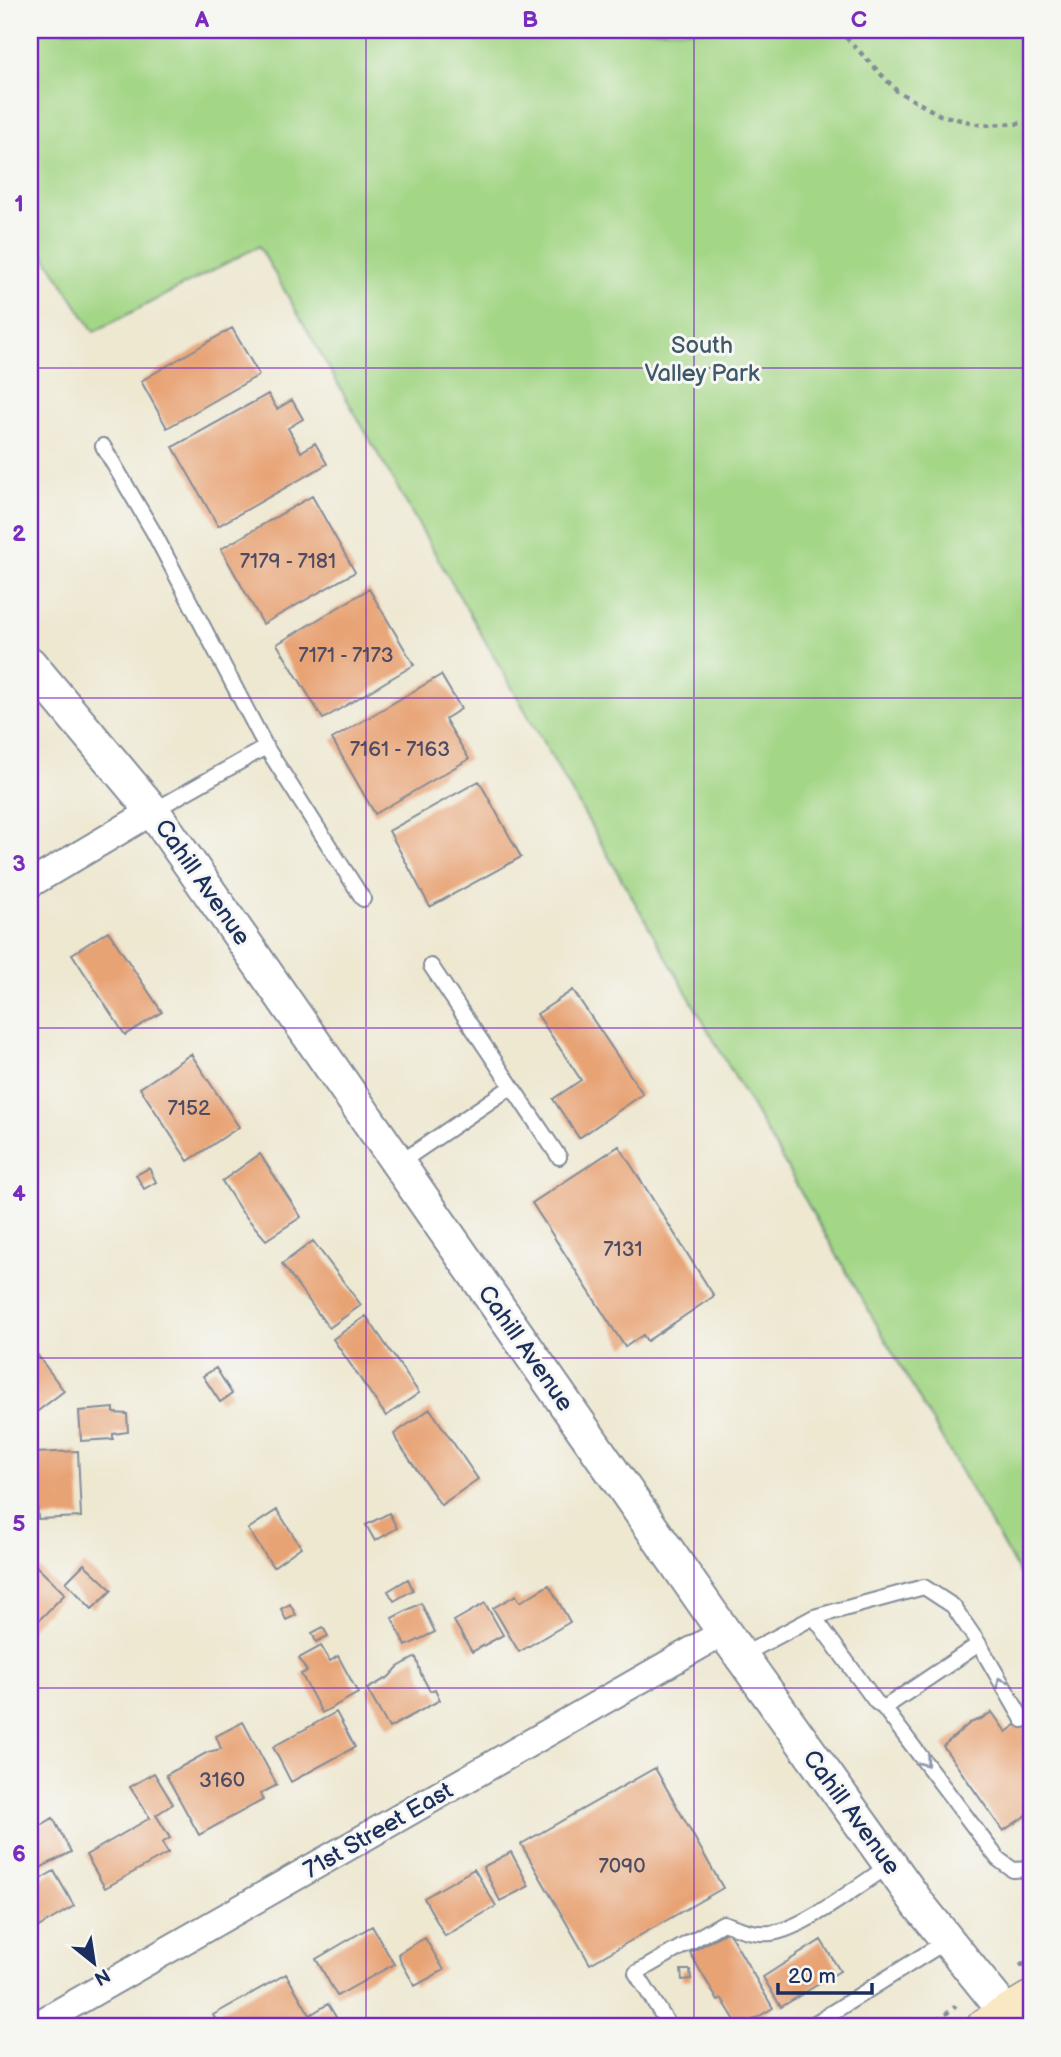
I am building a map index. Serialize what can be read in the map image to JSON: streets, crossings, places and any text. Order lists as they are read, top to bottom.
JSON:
{
  "streets": {
    "street": ["Cahill Avenue", "71st Street East"]
  },
  "crossings": [
    ["Cahill Avenue", "71st Street East"]
  ],
  "parks": ["South Valley Park"],
  "house_numbers": [
    "7179 - 7181",
    "7171 - 7173",
    "7161 - 7163",
    "7152",
    "7131",
    "3160",
    "7090"
  ],
  "scale_bar": "20 m",
  "north": "bottom right",
  "grid": {
    "columns": ["A", "B", "C"],
    "rows": [
      "1",
      "2",
      "3",
      "4",
      "5",
      "6"
    ]
  }
}
